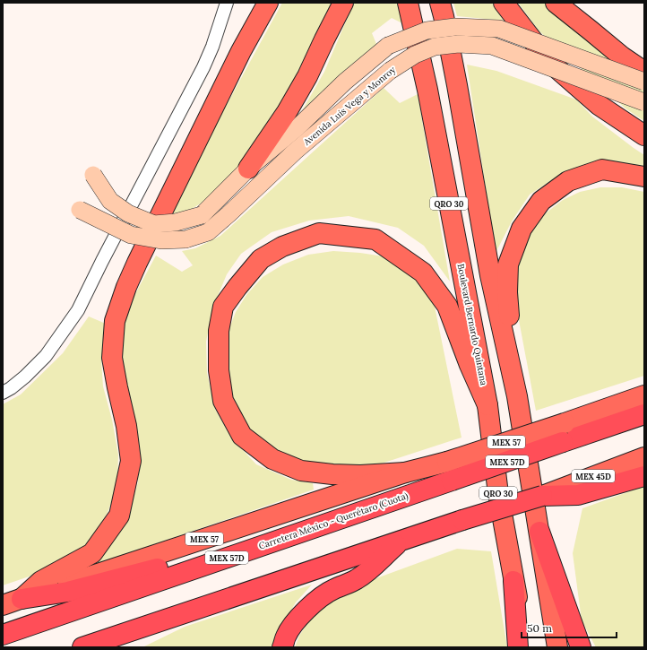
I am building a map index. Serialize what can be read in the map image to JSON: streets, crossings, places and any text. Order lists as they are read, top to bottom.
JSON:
{
  "streets": {
    "highway": [
      "QRO 30",
      "Boulevard Bernardo Quintana",
      "MEX 57",
      "MEX 57D",
      "MEX 45D",
      "Carretera México - Querétaro (Cuota)"
    ],
    "main road": ["Avenida Luis Vega y Monroy"]
  },
  "scale_bar": "50 m"
}
